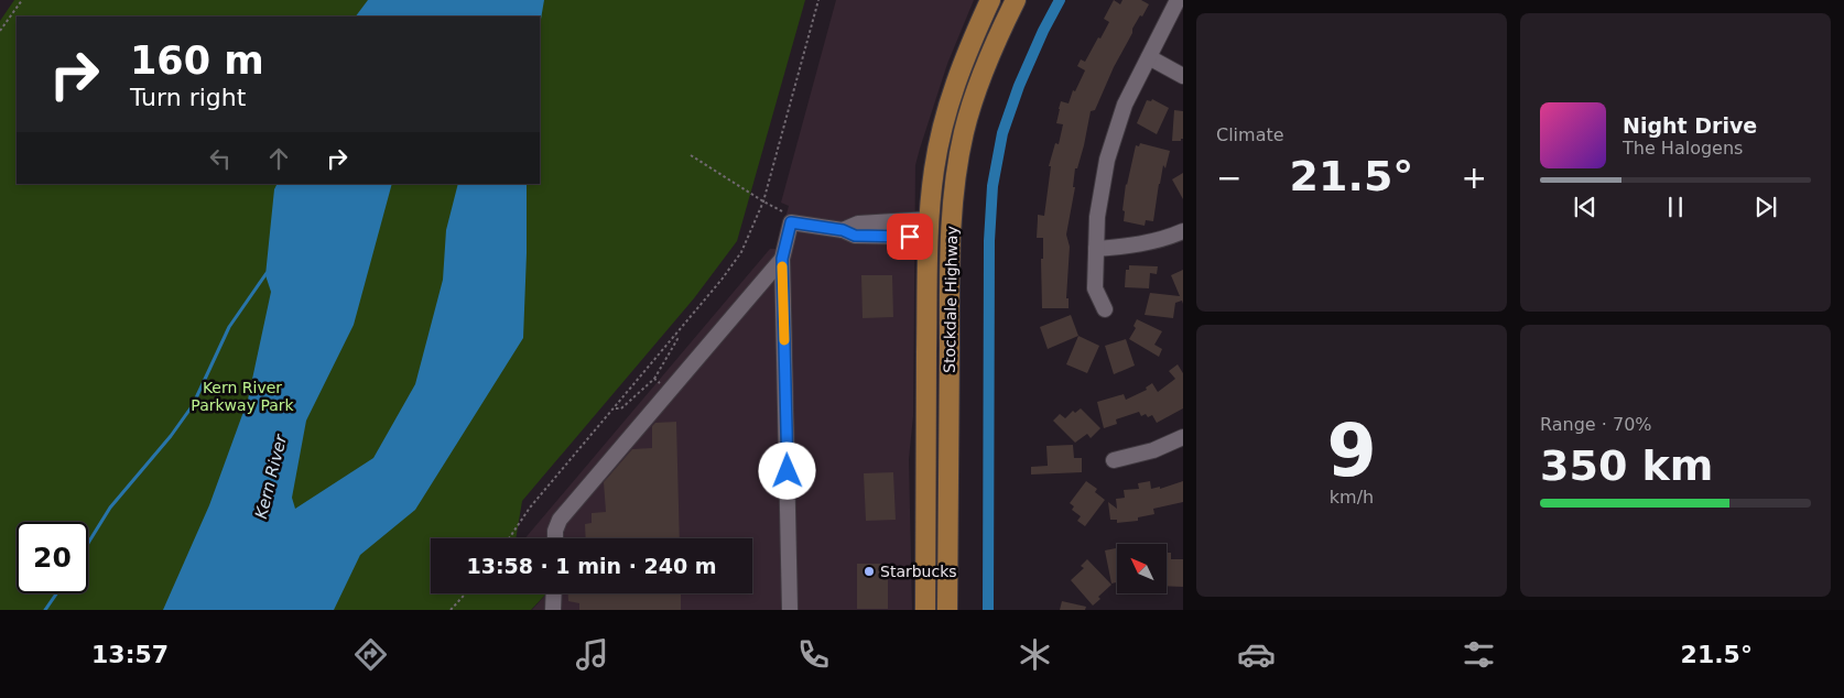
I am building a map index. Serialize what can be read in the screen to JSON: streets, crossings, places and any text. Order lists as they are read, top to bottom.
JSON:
{
  "streets": {
    "main road": ["Stockdale Highway"]
  },
  "water": ["Kern River"],
  "parks": ["Kern River Parkway Park"],
  "places": ["Starbucks"],
  "north": "top left",
  "page": {
    "tile": [
      "Climate",
      ["9", "km/h"],
      ["Range · 70%", "350 km"]
    ],
    "turn": ["160 m", "Turn right"],
    "song": ["Night Drive", "The Halogens"],
    "heat": ["−", "21.5°", "+"],
    "limit": "20",
    "trip": "13:58 · 1 min · 240 m",
    "tabs": ["13:57", "21.5°"]
  }
}
